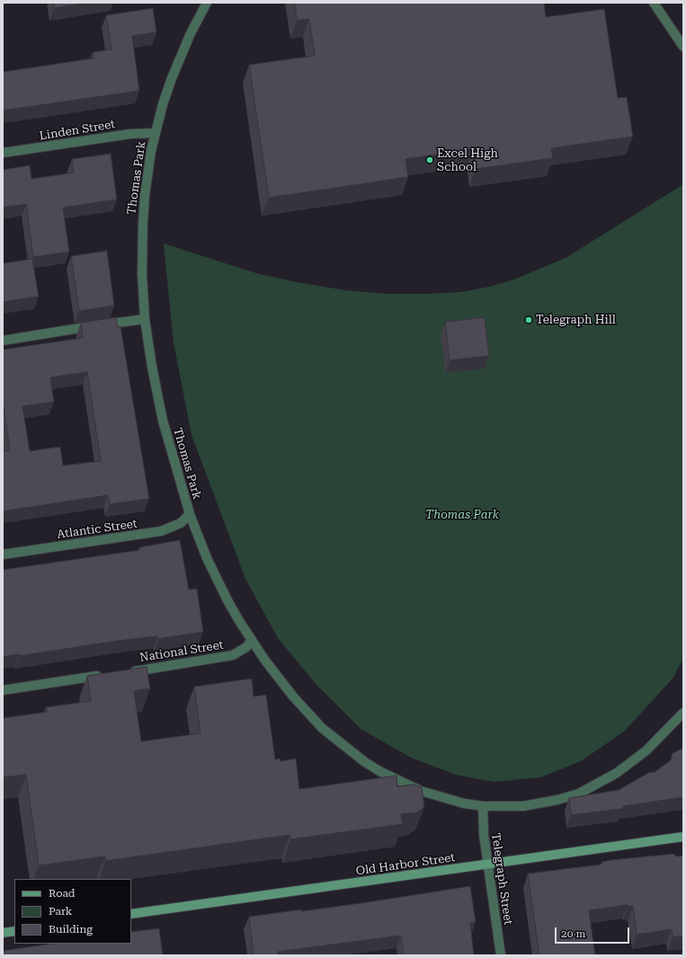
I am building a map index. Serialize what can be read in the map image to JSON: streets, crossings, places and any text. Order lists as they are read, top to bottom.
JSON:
{
  "streets": {
    "street": [
      "Linden Street",
      "Thomas Park",
      "Atlantic Street",
      "National Street",
      "Old Harbor Street",
      "Telegraph Street"
    ]
  },
  "crossings": [
    ["Linden Street", "Thomas Park"],
    ["Thomas Park", "Atlantic Street"],
    ["Thomas Park", "National Street"],
    ["Thomas Park", "Telegraph Street"],
    ["Old Harbor Street", "Telegraph Street"]
  ],
  "parks": ["Thomas Park"],
  "places": ["Excel High School", "Telegraph Hill"],
  "legend": ["Road", "Park", "Building"],
  "scale_bar": "20 m"
}
